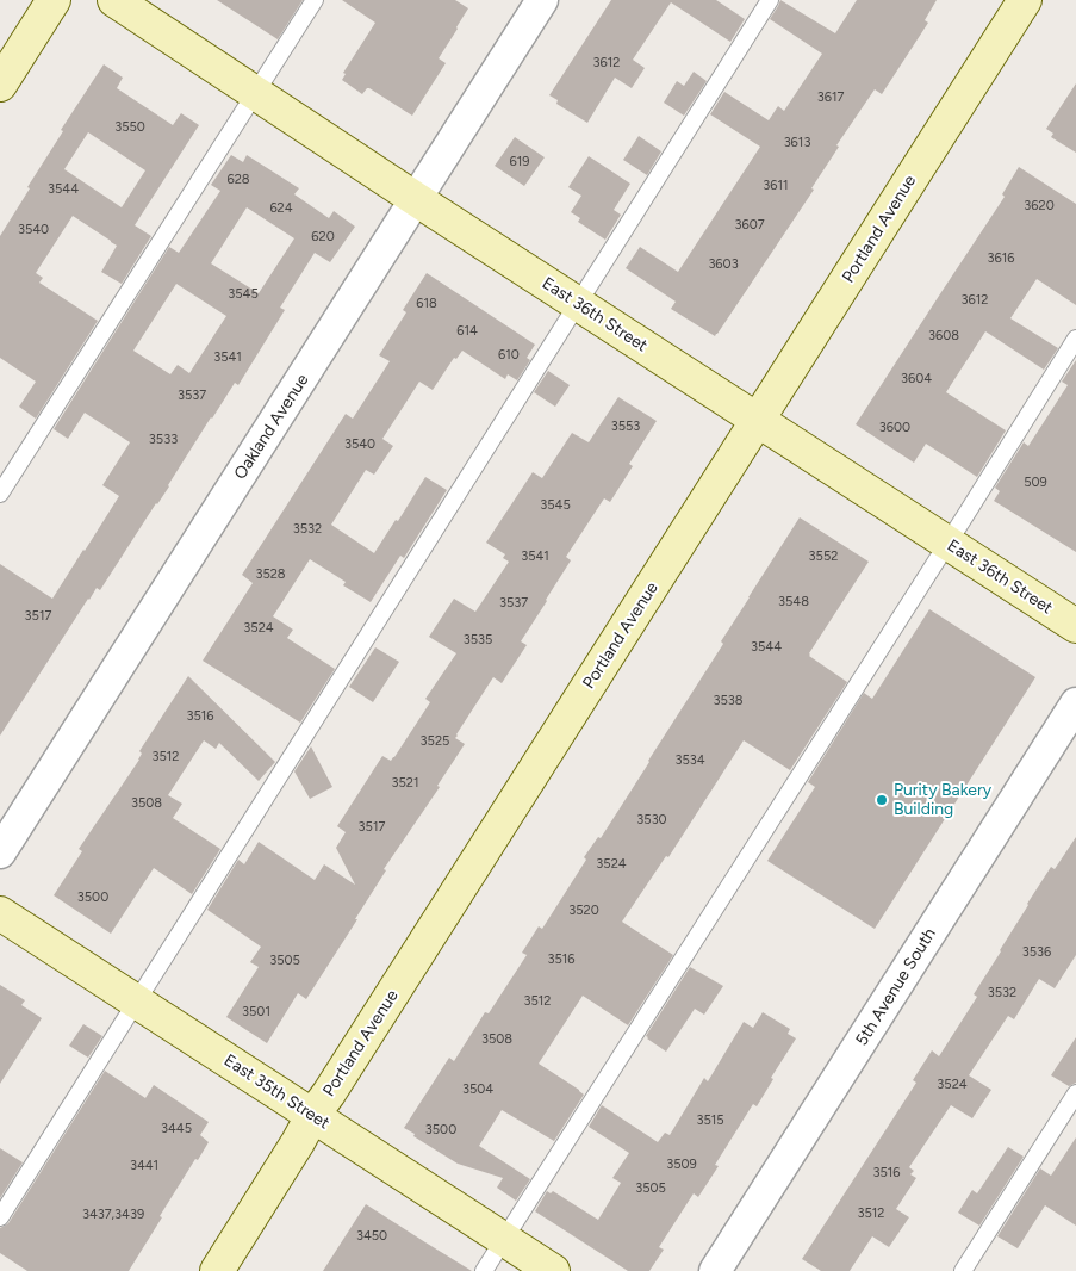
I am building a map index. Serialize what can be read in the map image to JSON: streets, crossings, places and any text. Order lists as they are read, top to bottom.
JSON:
{
  "streets": {
    "street": [
      "Portland Avenue",
      "East 36th Street",
      "Oakland Avenue",
      "5th Avenue South",
      "East 35th Street"
    ]
  },
  "crossings": [
    ["Portland Avenue", "East 36th Street"],
    ["Portland Avenue", "East 35th Street"],
    ["East 36th Street", "Oakland Avenue"]
  ],
  "places": ["Purity Bakery Building"],
  "house_numbers": [
    "3612",
    "3617",
    "3550",
    "3613",
    "619",
    "628",
    "3611",
    "3544",
    "3620",
    "624",
    "3607",
    "3540",
    "620",
    "3616",
    "3603",
    "3545",
    "3612",
    "618",
    "614",
    "3608",
    "610",
    "3541",
    "3604",
    "3537",
    "3553",
    "3600",
    "3533",
    "3540",
    "509",
    "3545",
    "3532",
    "3541",
    "3552",
    "3528",
    "3548",
    "3537",
    "3517",
    "3524",
    "3535",
    "3544",
    "3538",
    "3516",
    "3525",
    "3512",
    "3534",
    "3521",
    "3508",
    "3530",
    "3517",
    "3524",
    "3500",
    "3520",
    "3536",
    "3516",
    "3505",
    "3532",
    "3512",
    "3501",
    "3508",
    "3524",
    "3504",
    "3515",
    "3445",
    "3500",
    "3509",
    "3441",
    "3516",
    "3505",
    "3512",
    "3437,3439",
    "3450"
  ]
}
